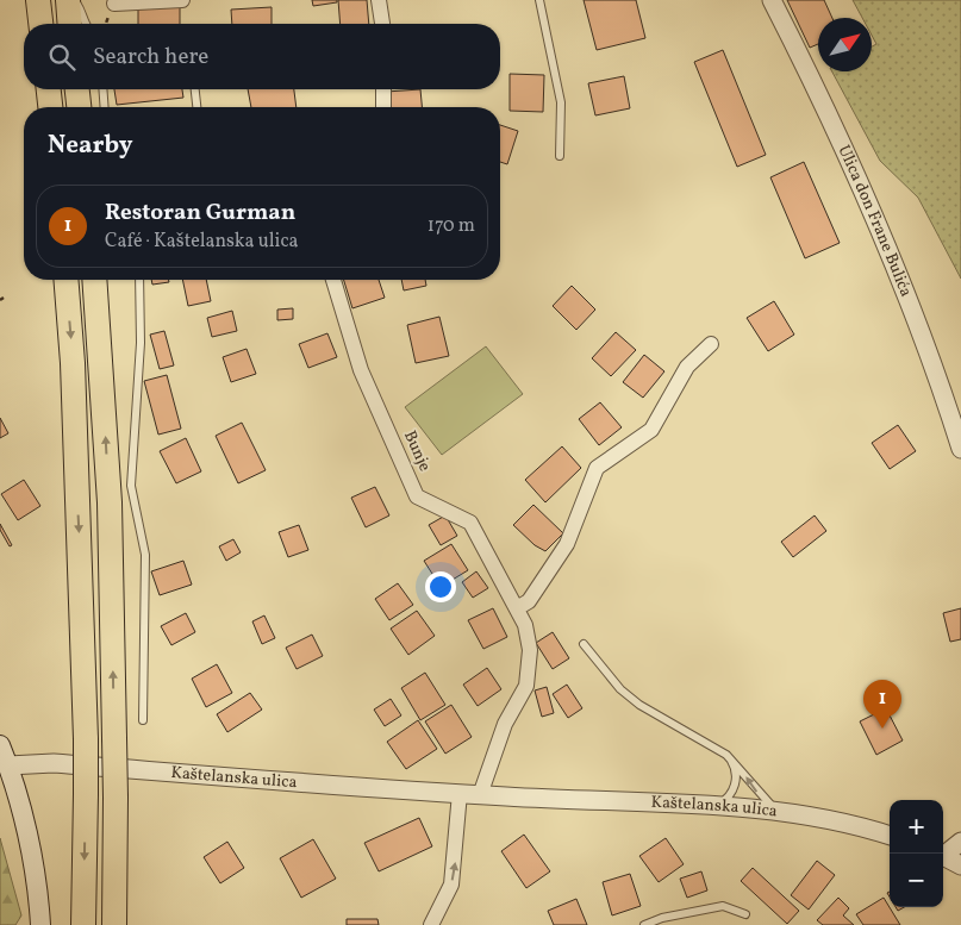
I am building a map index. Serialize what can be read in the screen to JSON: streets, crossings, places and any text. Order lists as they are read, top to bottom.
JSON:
{
  "streets": {
    "street": ["Ulica don Frane Bulića", "Bunje", "Kaštelanska ulica"]
  },
  "crossings": [
    ["Bunje", "Kaštelanska ulica"]
  ],
  "north": "top right",
  "page": {
    "search": "Search here",
    "heading": "Nearby",
    "list": [
      {
        "mark": "1",
        "name": "Restoran Gurman",
        "note": "Café · Kaštelanska ulica",
        "value": "170 m"
      }
    ],
    "pins": "1",
    "map_buttons": ["+", "−"]
  }
}
